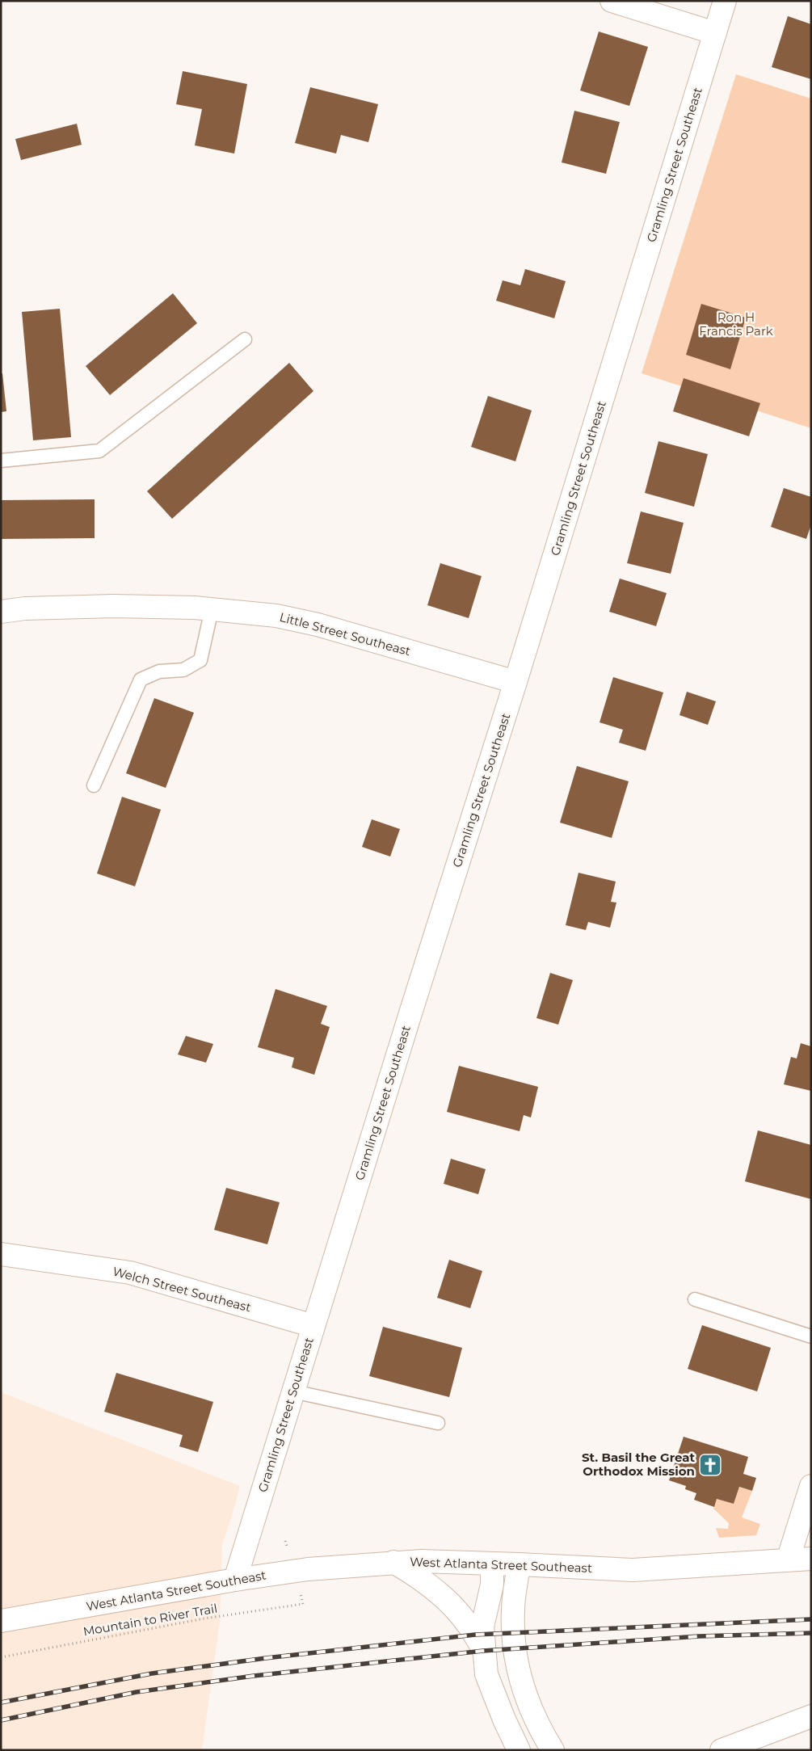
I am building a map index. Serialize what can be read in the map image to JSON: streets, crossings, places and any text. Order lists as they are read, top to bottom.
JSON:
{
  "streets": {
    "street": [
      "Gramling Street Southeast",
      "Little Street Southeast",
      "Welch Street Southeast",
      "West Atlanta Street Southeast"
    ],
    "path": ["Mountain to River Trail"]
  },
  "crossings": [
    ["Gramling Street Southeast", "Little Street Southeast"],
    ["Gramling Street Southeast", "Welch Street Southeast"],
    ["Gramling Street Southeast", "West Atlanta Street Southeast"]
  ],
  "parks": ["Ron H Francis Park"],
  "places": {
    "church": ["St. Basil the Great Orthodox Mission"]
  }
}
